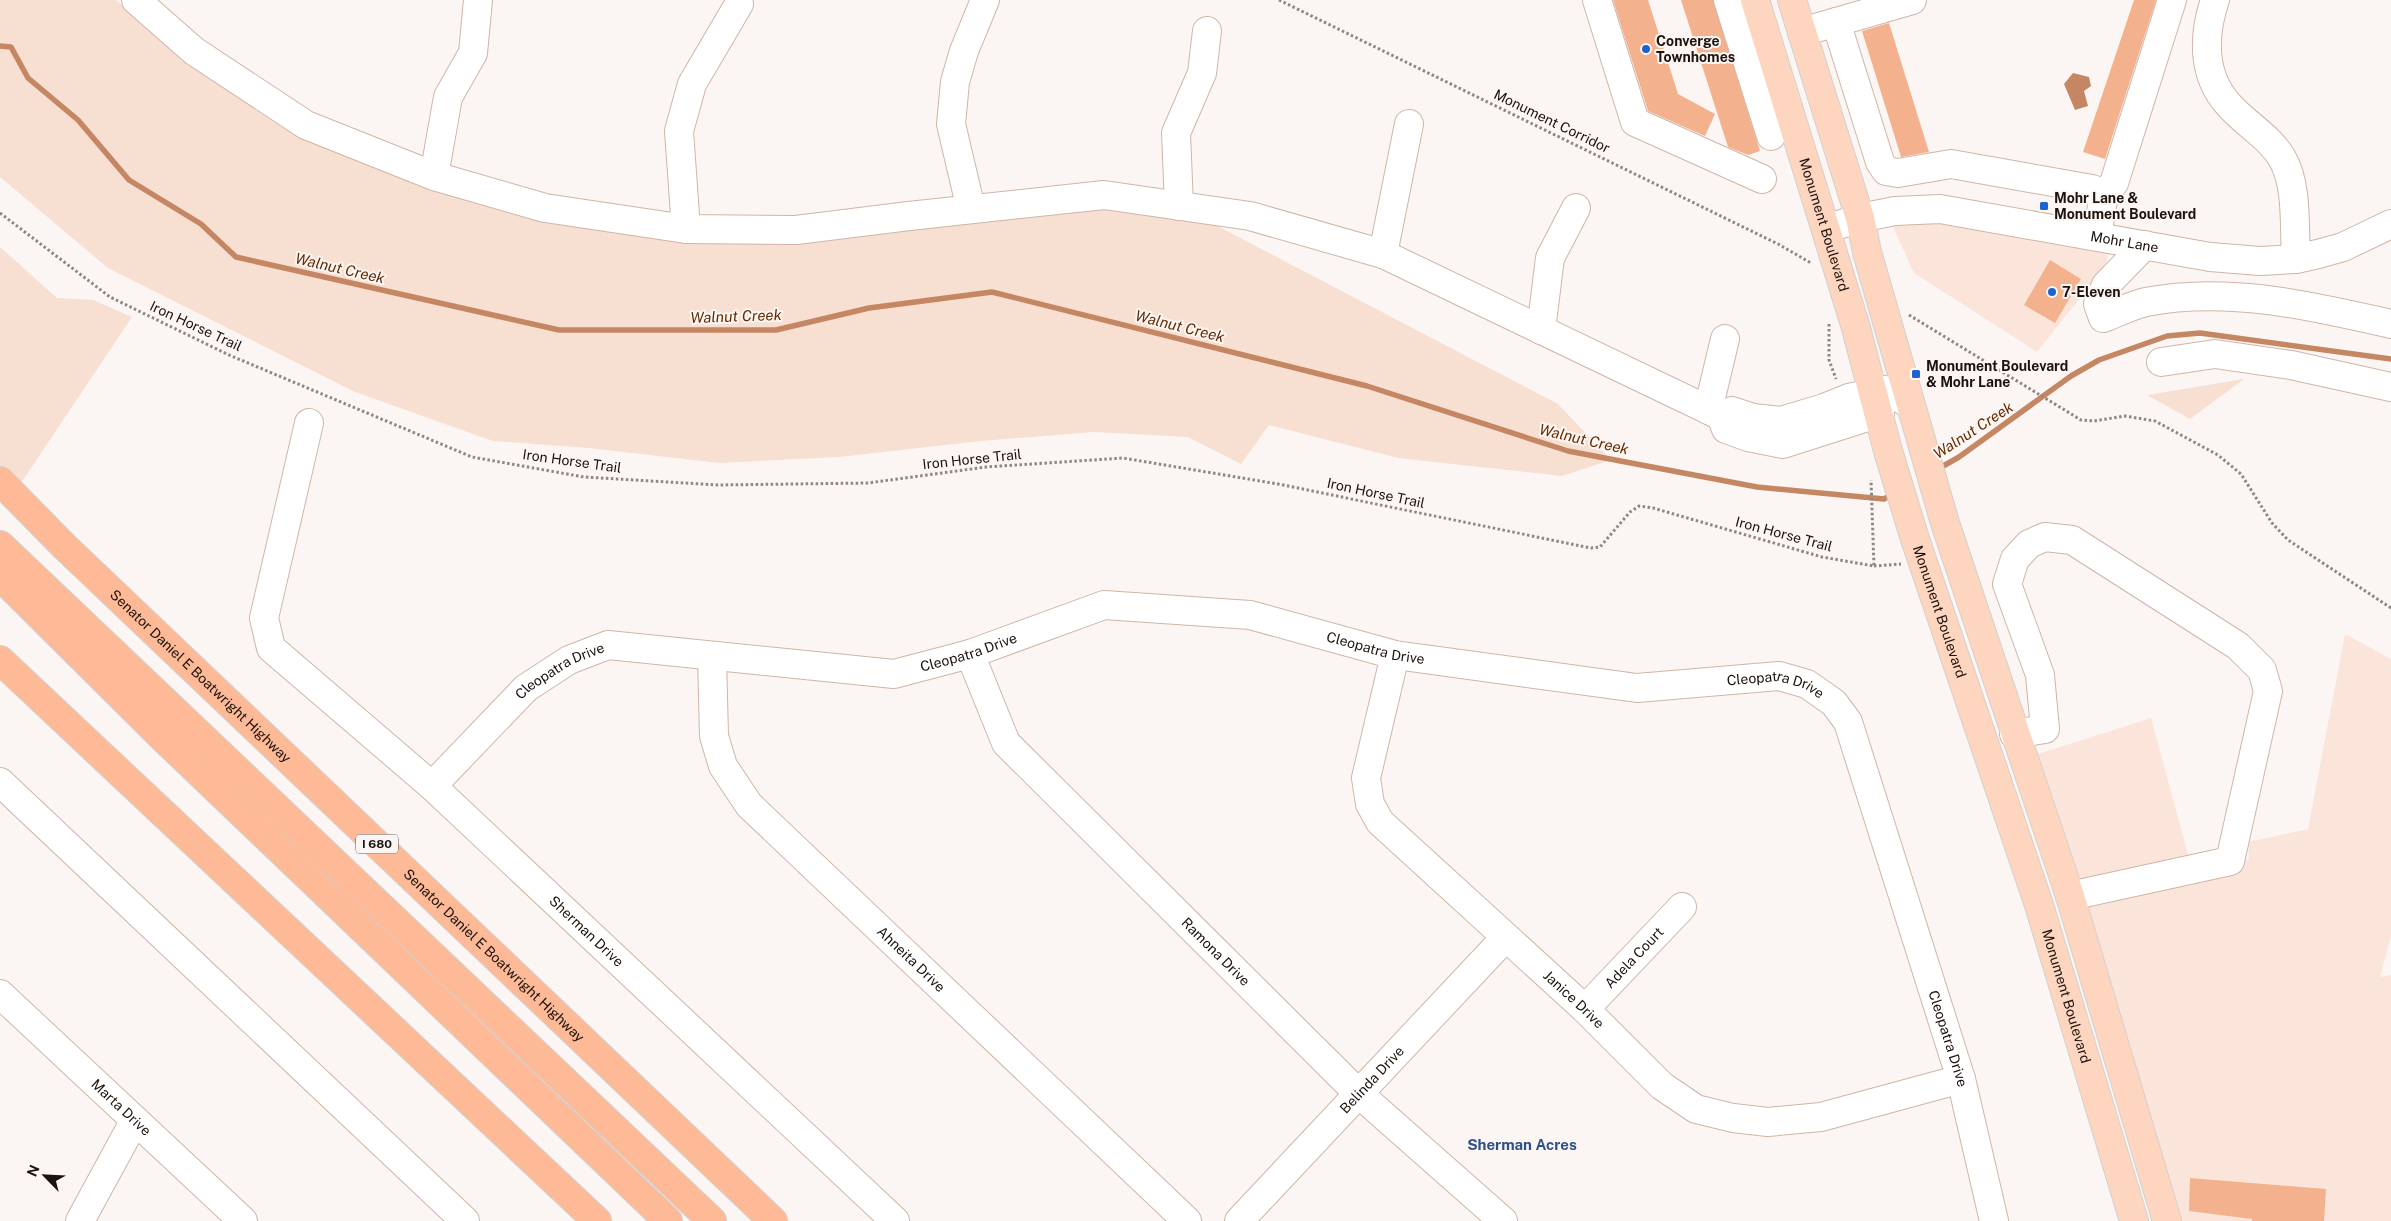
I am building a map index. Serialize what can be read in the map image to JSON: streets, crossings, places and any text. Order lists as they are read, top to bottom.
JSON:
{
  "streets": {
    "highway": ["Senator Daniel E Boatwright Highway", "I 680"],
    "main road": ["Monument Boulevard"],
    "street": [
      "Mohr Lane",
      "Cleopatra Drive",
      "Sherman Drive",
      "Ramona Drive",
      "Adela Court",
      "Ahneita Drive",
      "Janice Drive",
      "Belinda Drive",
      "Marta Drive"
    ],
    "path": ["Monument Corridor", "Iron Horse Trail"]
  },
  "crossings": [
    ["Monument Boulevard", "Mohr Lane"],
    ["Cleopatra Drive", "Sherman Drive"],
    ["Cleopatra Drive", "Ramona Drive"],
    ["Cleopatra Drive", "Ahneita Drive"],
    ["Cleopatra Drive", "Janice Drive"],
    ["Ramona Drive", "Belinda Drive"],
    ["Adela Court", "Janice Drive"],
    ["Janice Drive", "Belinda Drive"]
  ],
  "districts": ["Sherman Acres"],
  "water": ["Walnut Creek"],
  "places": {
    "other": ["Converge Townhomes", "7-Eleven"],
    "transit": ["Mohr Lane & Monument Boulevard", "Monument Boulevard & Mohr Lane"]
  },
  "north": "top left"
}
